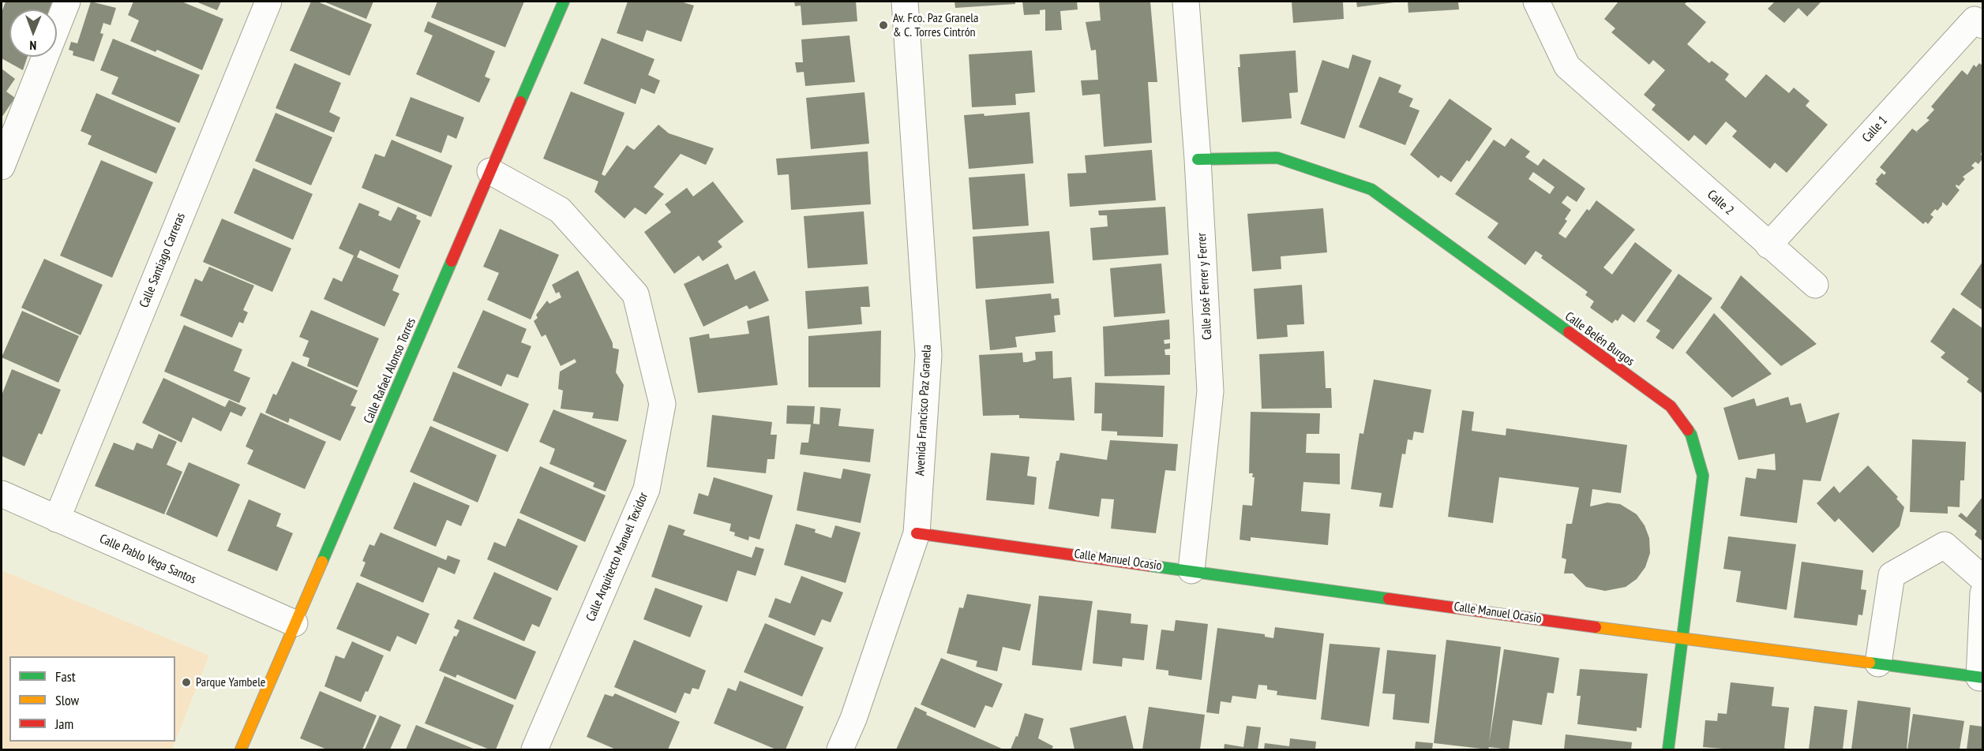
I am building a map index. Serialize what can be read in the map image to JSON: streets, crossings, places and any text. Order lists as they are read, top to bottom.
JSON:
{
  "streets": {
    "street": [
      "Calle 1",
      "Calle 2",
      "Calle Santiago Carreras",
      "Calle José Ferrer y Ferrer",
      "Calle Belén Burgos",
      "Calle Rafael Alonso Torres",
      "Avenida Francisco Paz Granela",
      "Calle Arquitecto Manuel Texidor",
      "Calle Pablo Vega Santos",
      "Calle Manuel Ocasio"
    ]
  },
  "crossings": [
    ["Calle 1", "Calle 2"],
    ["Calle Santiago Carreras", "Calle Pablo Vega Santos"],
    ["Calle José Ferrer y Ferrer", "Calle Belén Burgos"],
    ["Calle José Ferrer y Ferrer", "Calle Manuel Ocasio"],
    ["Calle Belén Burgos", "Calle Manuel Ocasio"],
    ["Calle Rafael Alonso Torres", "Calle Arquitecto Manuel Texidor"],
    ["Calle Rafael Alonso Torres", "Calle Pablo Vega Santos"],
    ["Avenida Francisco Paz Granela", "Calle Manuel Ocasio"]
  ],
  "places": ["Av. Fco. Paz Granela & C. Torres Cintrón", "Parque Yambele"],
  "legend": ["Fast", "Slow", "Jam"],
  "north": "bottom"
}
